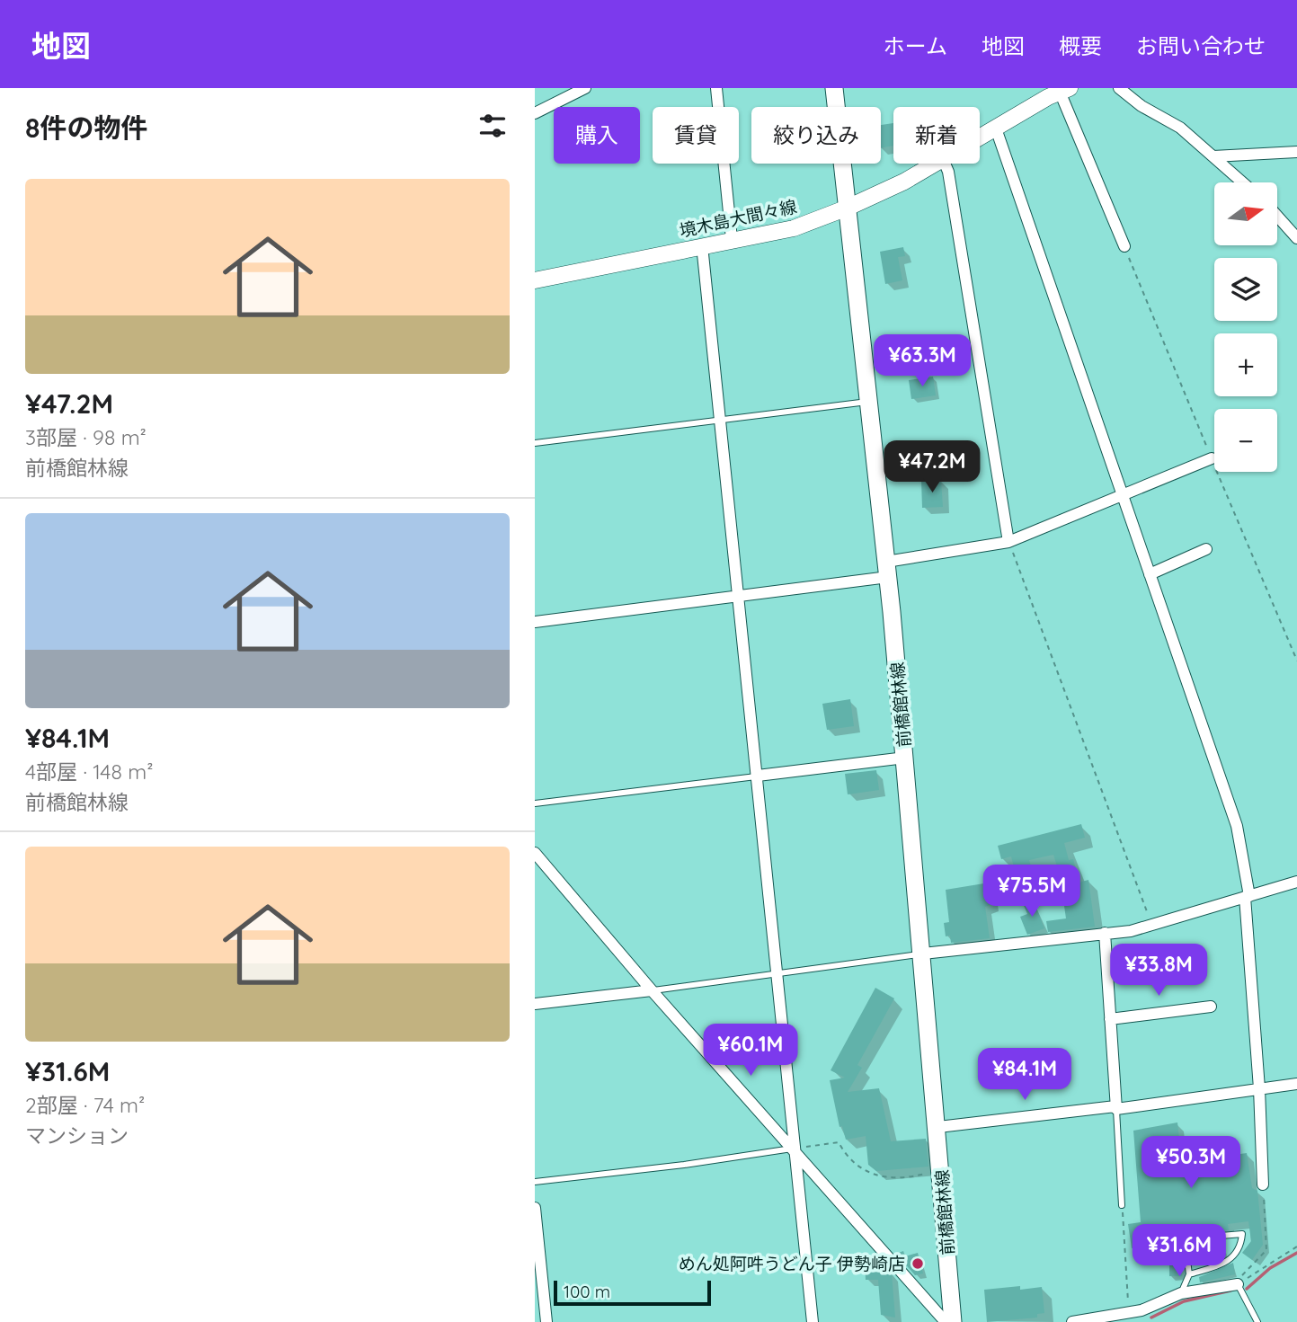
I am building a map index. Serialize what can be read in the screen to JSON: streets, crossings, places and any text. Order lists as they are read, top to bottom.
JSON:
{
  "streets": {
    "main road": ["境木島大間々線", "前橋館林線"]
  },
  "crossings": [
    ["境木島大間々線", "前橋館林線"]
  ],
  "places": ["めん処阿吽うどん子 伊勢崎店"],
  "scale_bar": "100 m",
  "north": "right",
  "page": {
    "header": "地図",
    "nav": [
      "ホーム",
      "地図",
      "概要",
      "お問い合わせ"
    ],
    "heading": "8件の物件",
    "chip": [
      "購入",
      "賃貸",
      "絞り込み",
      "新着"
    ],
    "list": [
      {
        "name": "¥47.2M",
        "note": "3部屋 · 98 m² · 前橋館林線"
      },
      {
        "name": "¥84.1M",
        "note": "4部屋 · 148 m² · 前橋館林線"
      },
      {
        "name": "¥31.6M",
        "note": "2部屋 · 74 m² · マンション"
      }
    ],
    "map_buttons": ["+", "−"],
    "price": [
      "¥63.3M",
      "¥47.2M",
      "¥75.5M",
      "¥33.8M",
      "¥60.1M",
      "¥84.1M",
      "¥50.3M",
      "¥31.6M"
    ],
    "scale": "100 m"
  }
}
